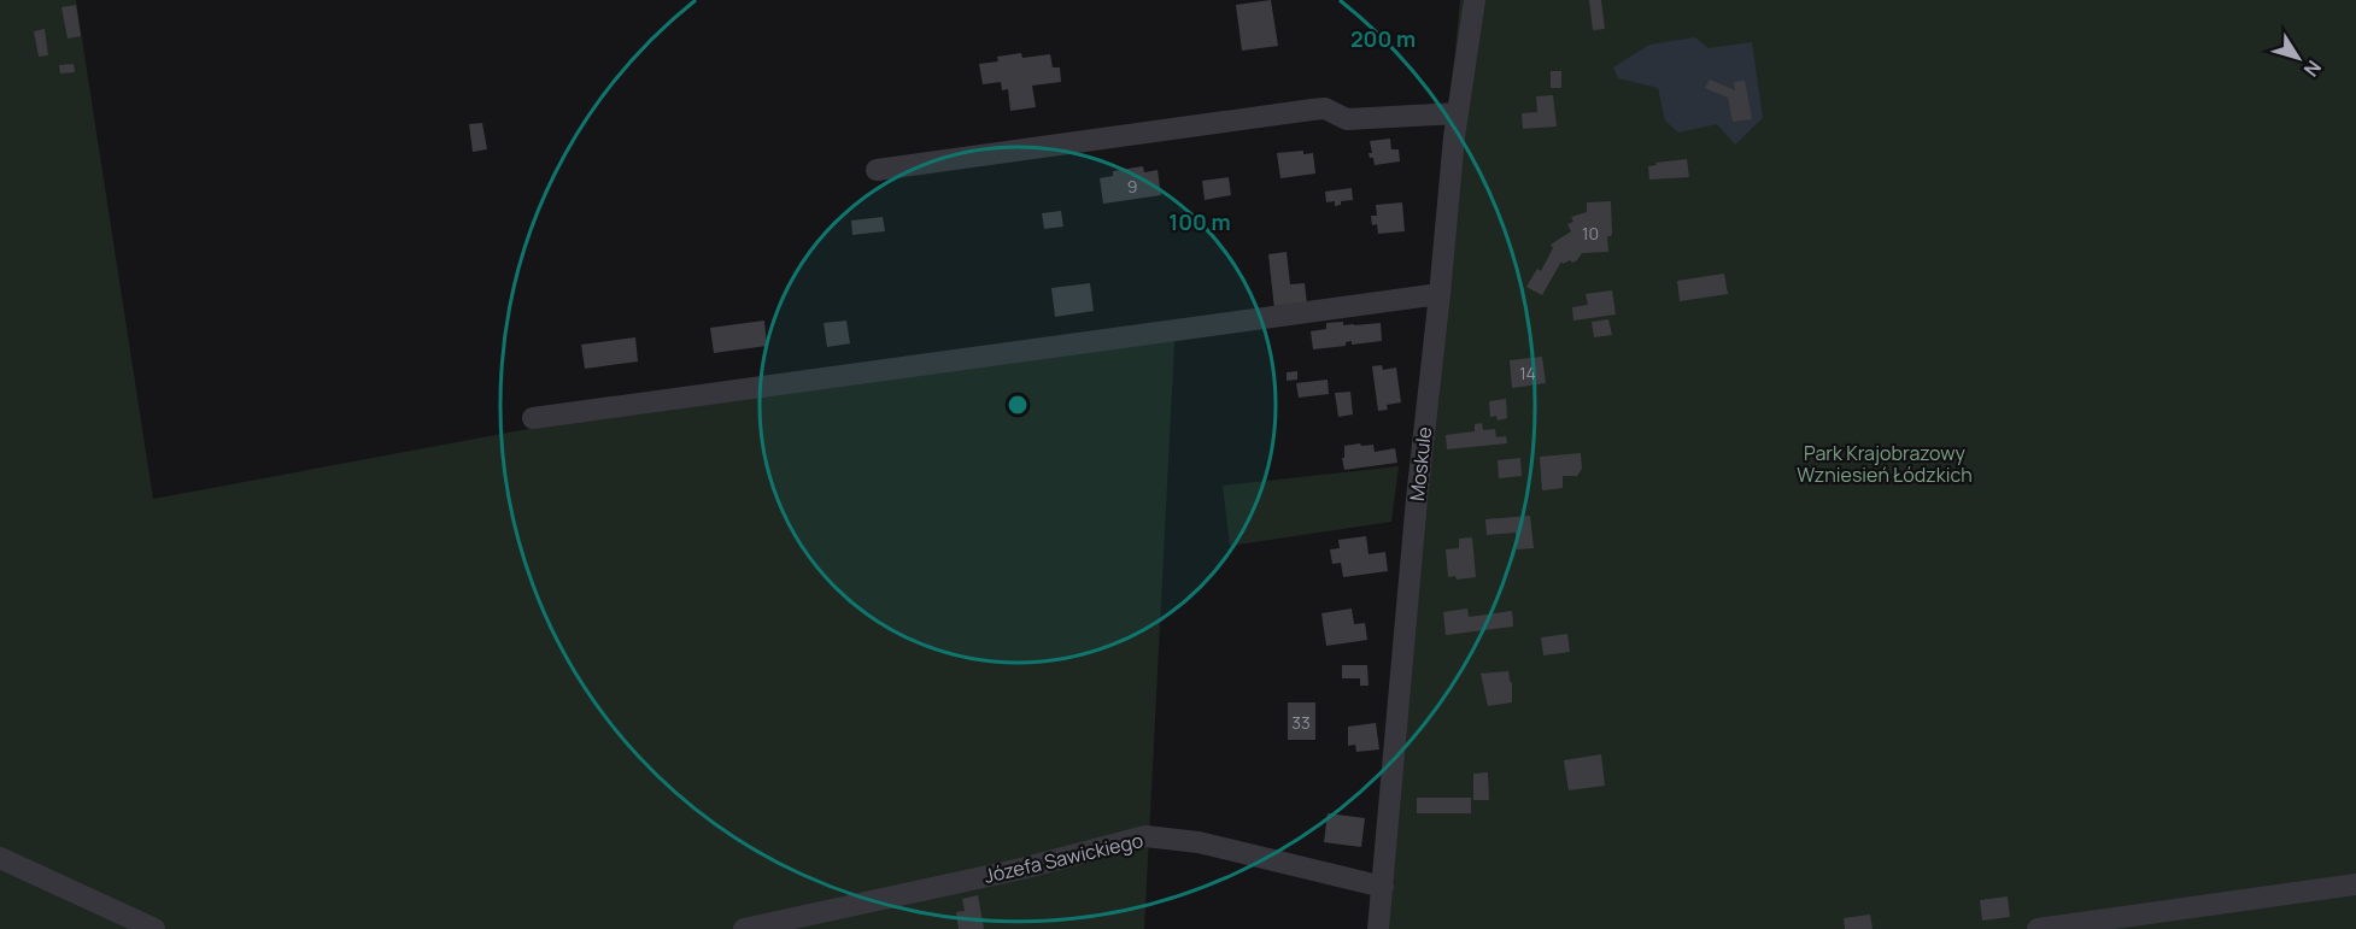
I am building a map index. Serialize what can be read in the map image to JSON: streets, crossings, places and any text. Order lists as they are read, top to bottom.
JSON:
{
  "streets": {
    "street": ["Moskule", "Józefa Sawickiego"]
  },
  "crossings": [
    ["Moskule", "Józefa Sawickiego"]
  ],
  "parks": ["Park Krajobrazowy Wzniesień Łódzkich"],
  "house_numbers": [
    "9",
    "10",
    "14",
    "33"
  ],
  "north": "bottom right",
  "rings": ["200 m", "100 m"]
}
